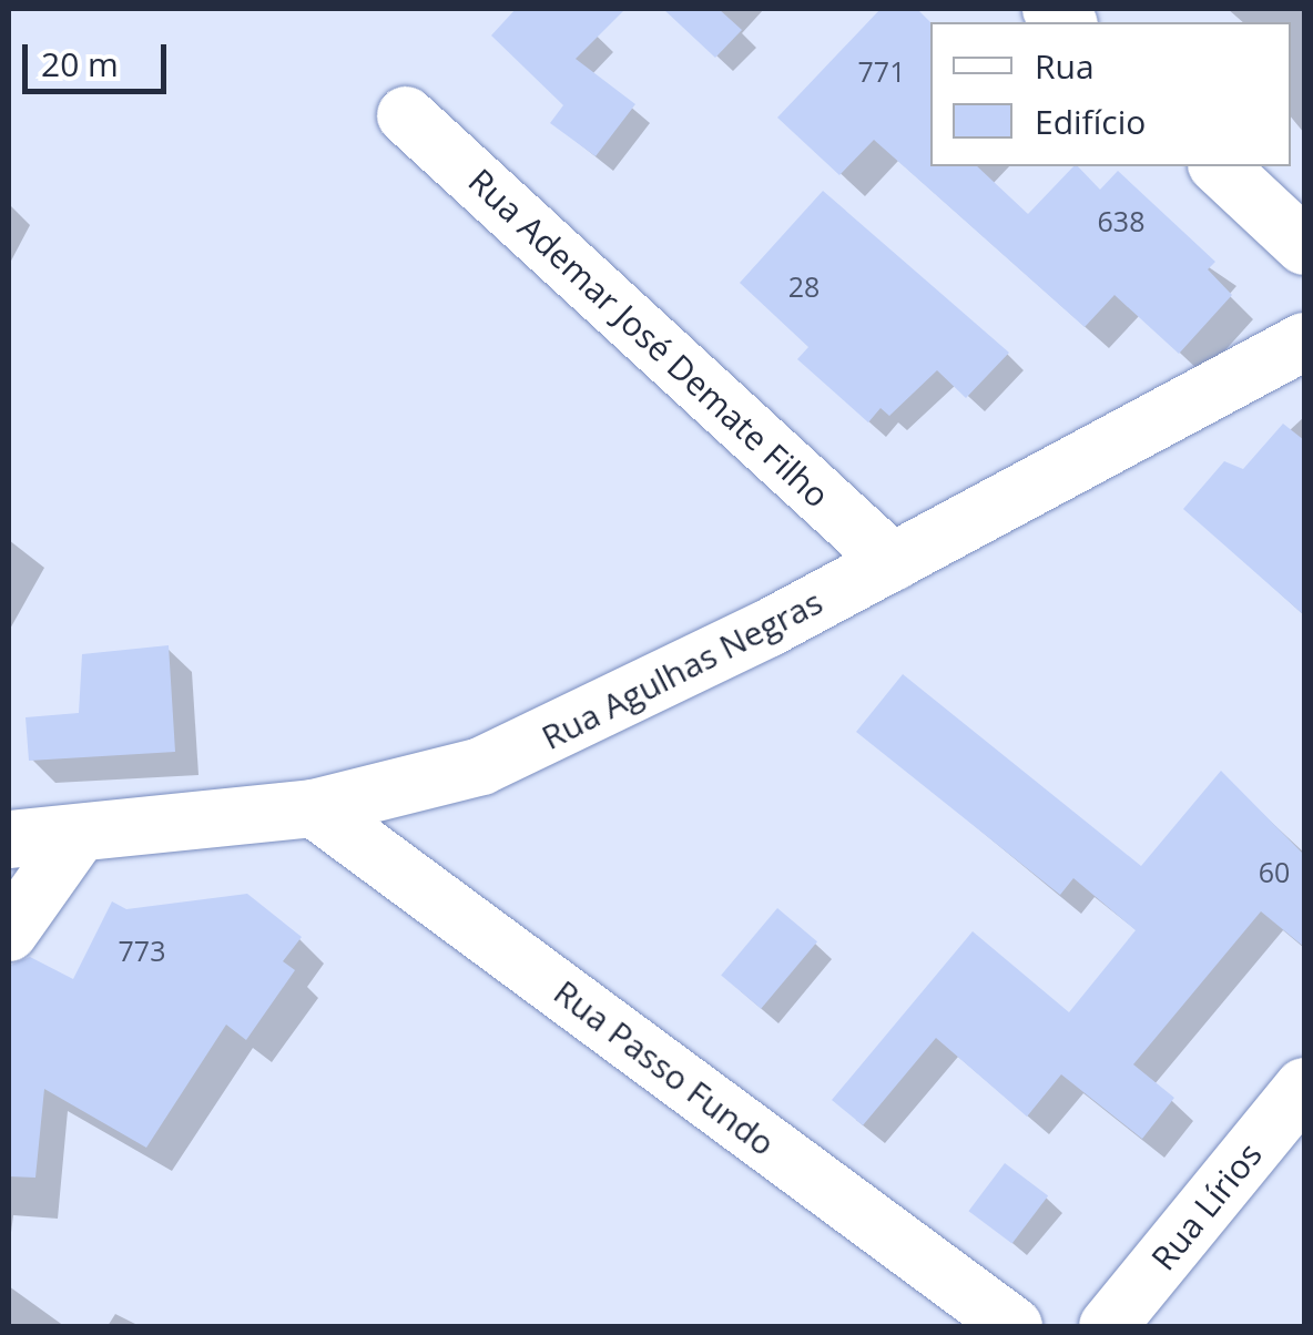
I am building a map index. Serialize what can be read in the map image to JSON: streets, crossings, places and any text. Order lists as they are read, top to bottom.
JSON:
{
  "streets": {
    "street": [
      "Rua Ademar José Demate Filho",
      "Rua Agulhas Negras",
      "Rua Passo Fundo",
      "Rua Lírios"
    ]
  },
  "crossings": [
    ["Rua Ademar José Demate Filho", "Rua Agulhas Negras"],
    ["Rua Agulhas Negras", "Rua Passo Fundo"]
  ],
  "house_numbers": [
    "771",
    "638",
    "28",
    "60",
    "773"
  ],
  "legend": ["Rua", "Edifício"],
  "scale_bar": "20 m"
}
